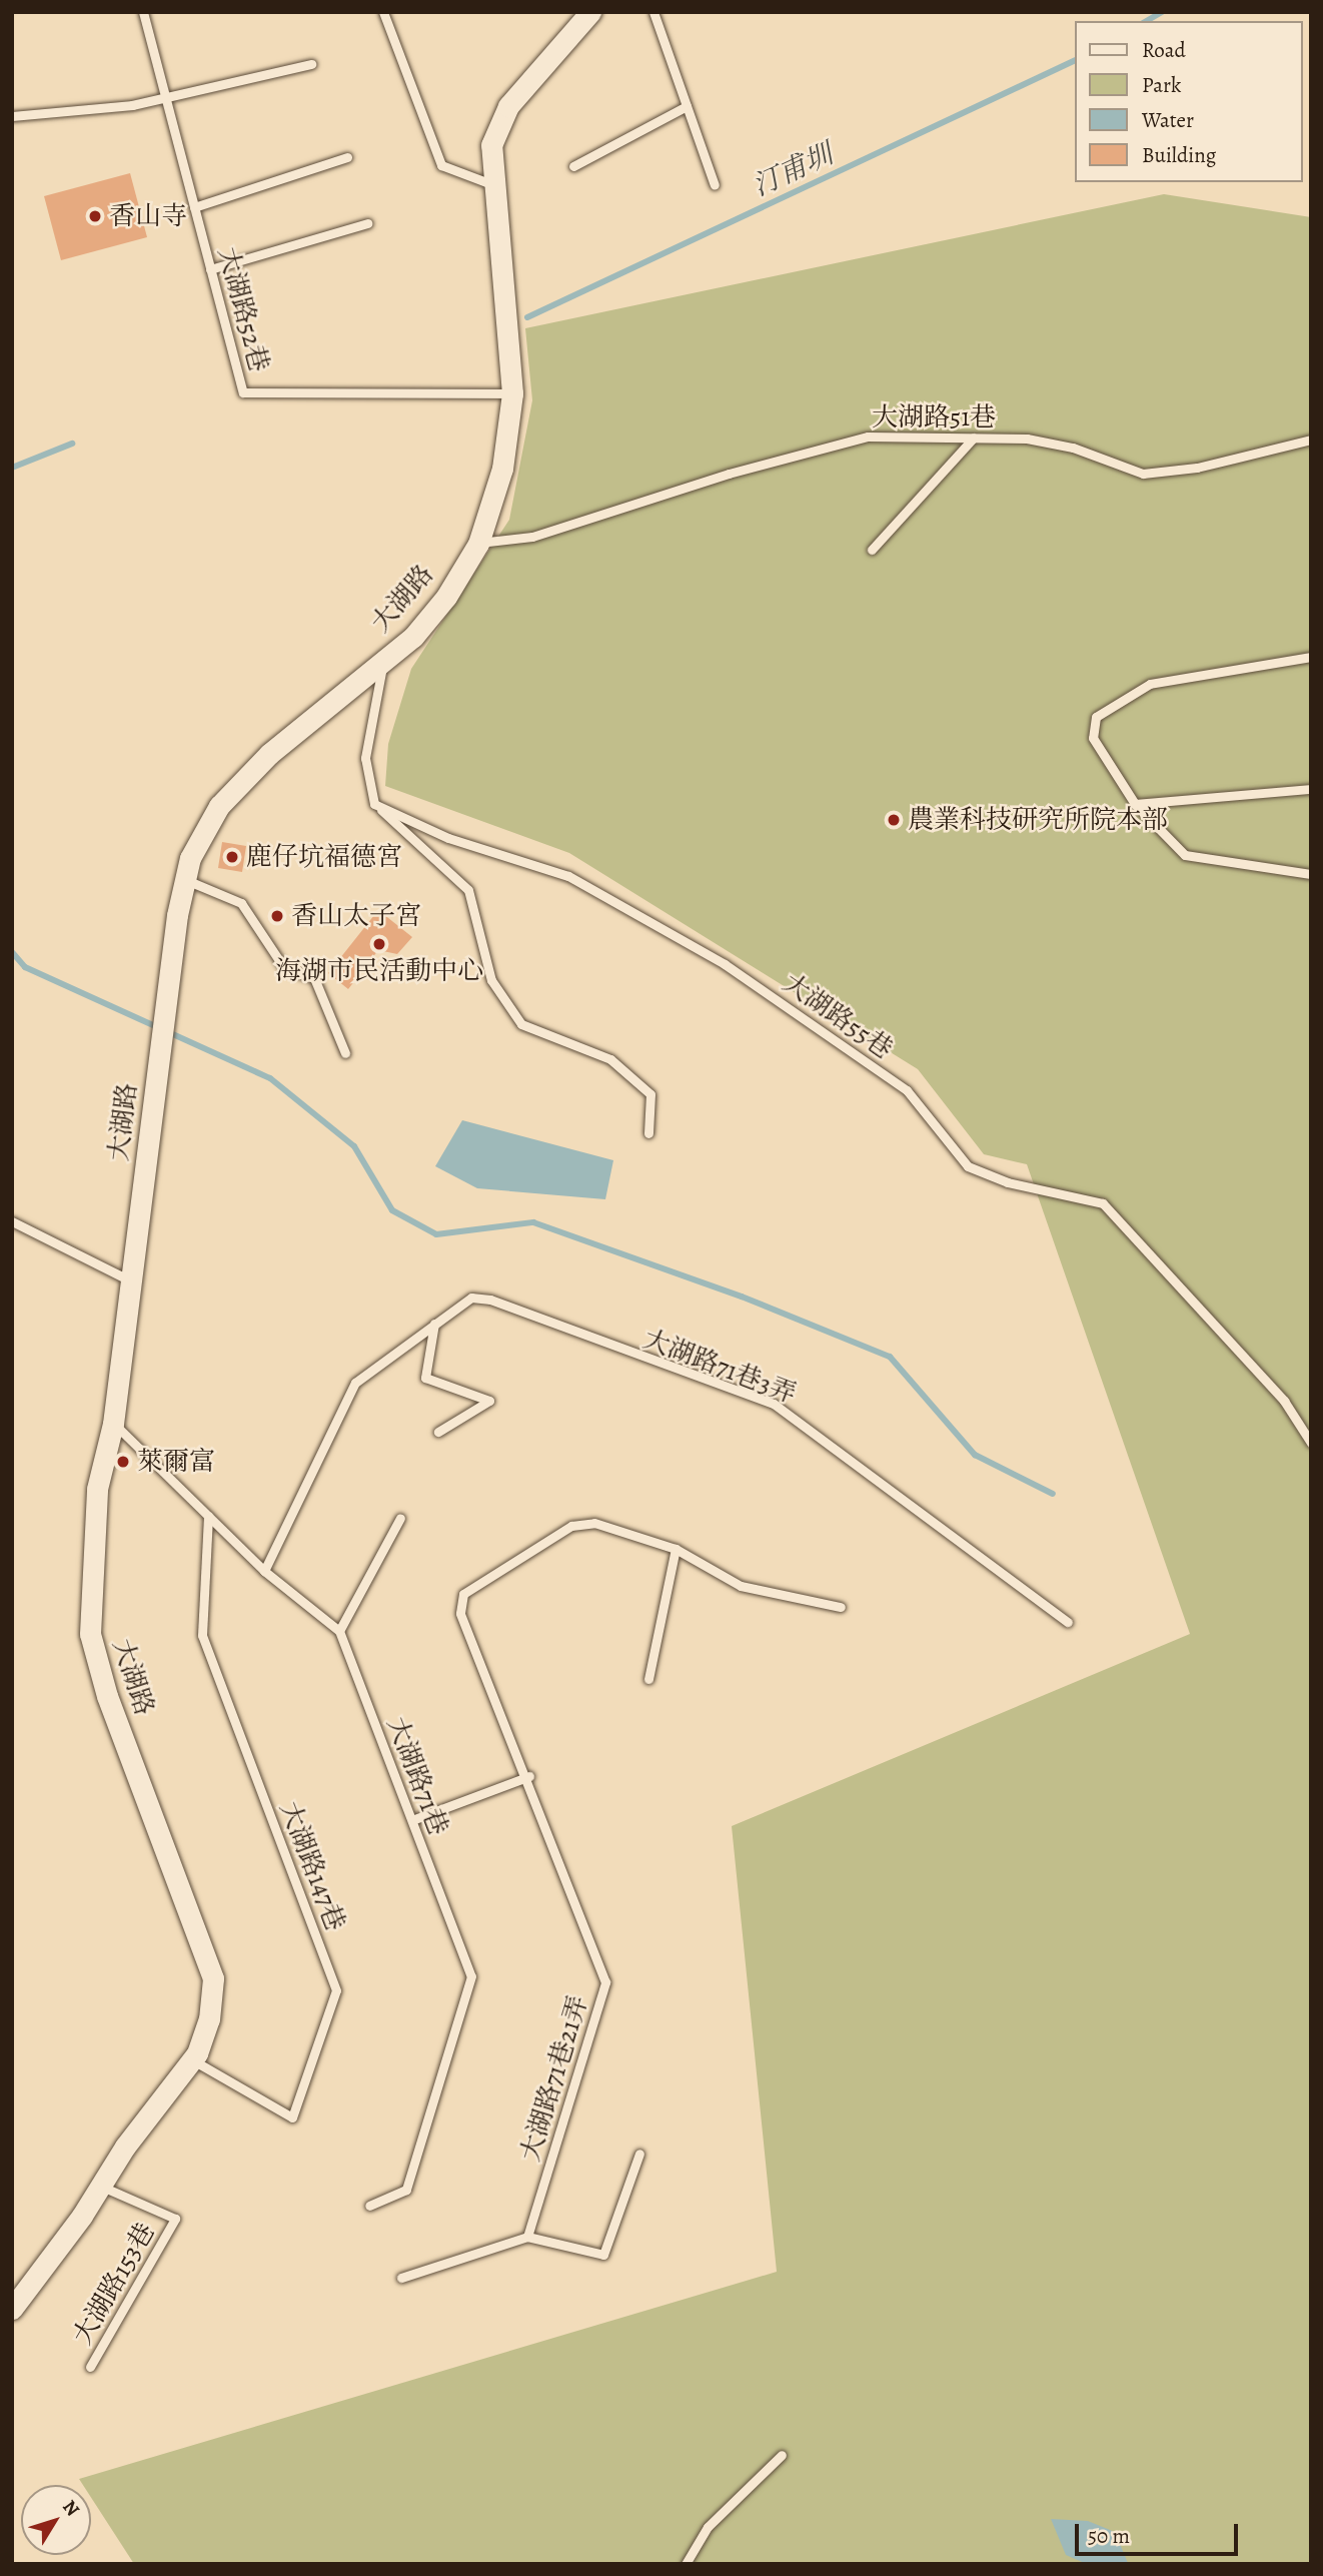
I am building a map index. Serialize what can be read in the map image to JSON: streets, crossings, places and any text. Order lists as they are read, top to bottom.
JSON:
{
  "streets": {
    "street": ["大湖路"],
    "lane": [
      "大湖路52巷",
      "大湖路51巷",
      "大湖路55巷",
      "大湖路71巷3弄",
      "大湖路71巷",
      "大湖路147巷",
      "大湖路71巷21弄",
      "大湖路153巷"
    ]
  },
  "crossings": [
    ["大湖路52巷", "大湖路"],
    ["大湖路51巷", "大湖路"],
    ["大湖路", "大湖路147巷"],
    ["大湖路", "大湖路153巷"]
  ],
  "water": ["汀甫圳"],
  "places": [
    "香山寺",
    "農業科技研究所院本部",
    "鹿仔坑福德宮",
    "香山太子宮",
    "海湖市民活動中心",
    "萊爾富"
  ],
  "legend": [
    "Road",
    "Park",
    "Water",
    "Building"
  ],
  "scale_bar": "50 m",
  "north": "top right"
}
